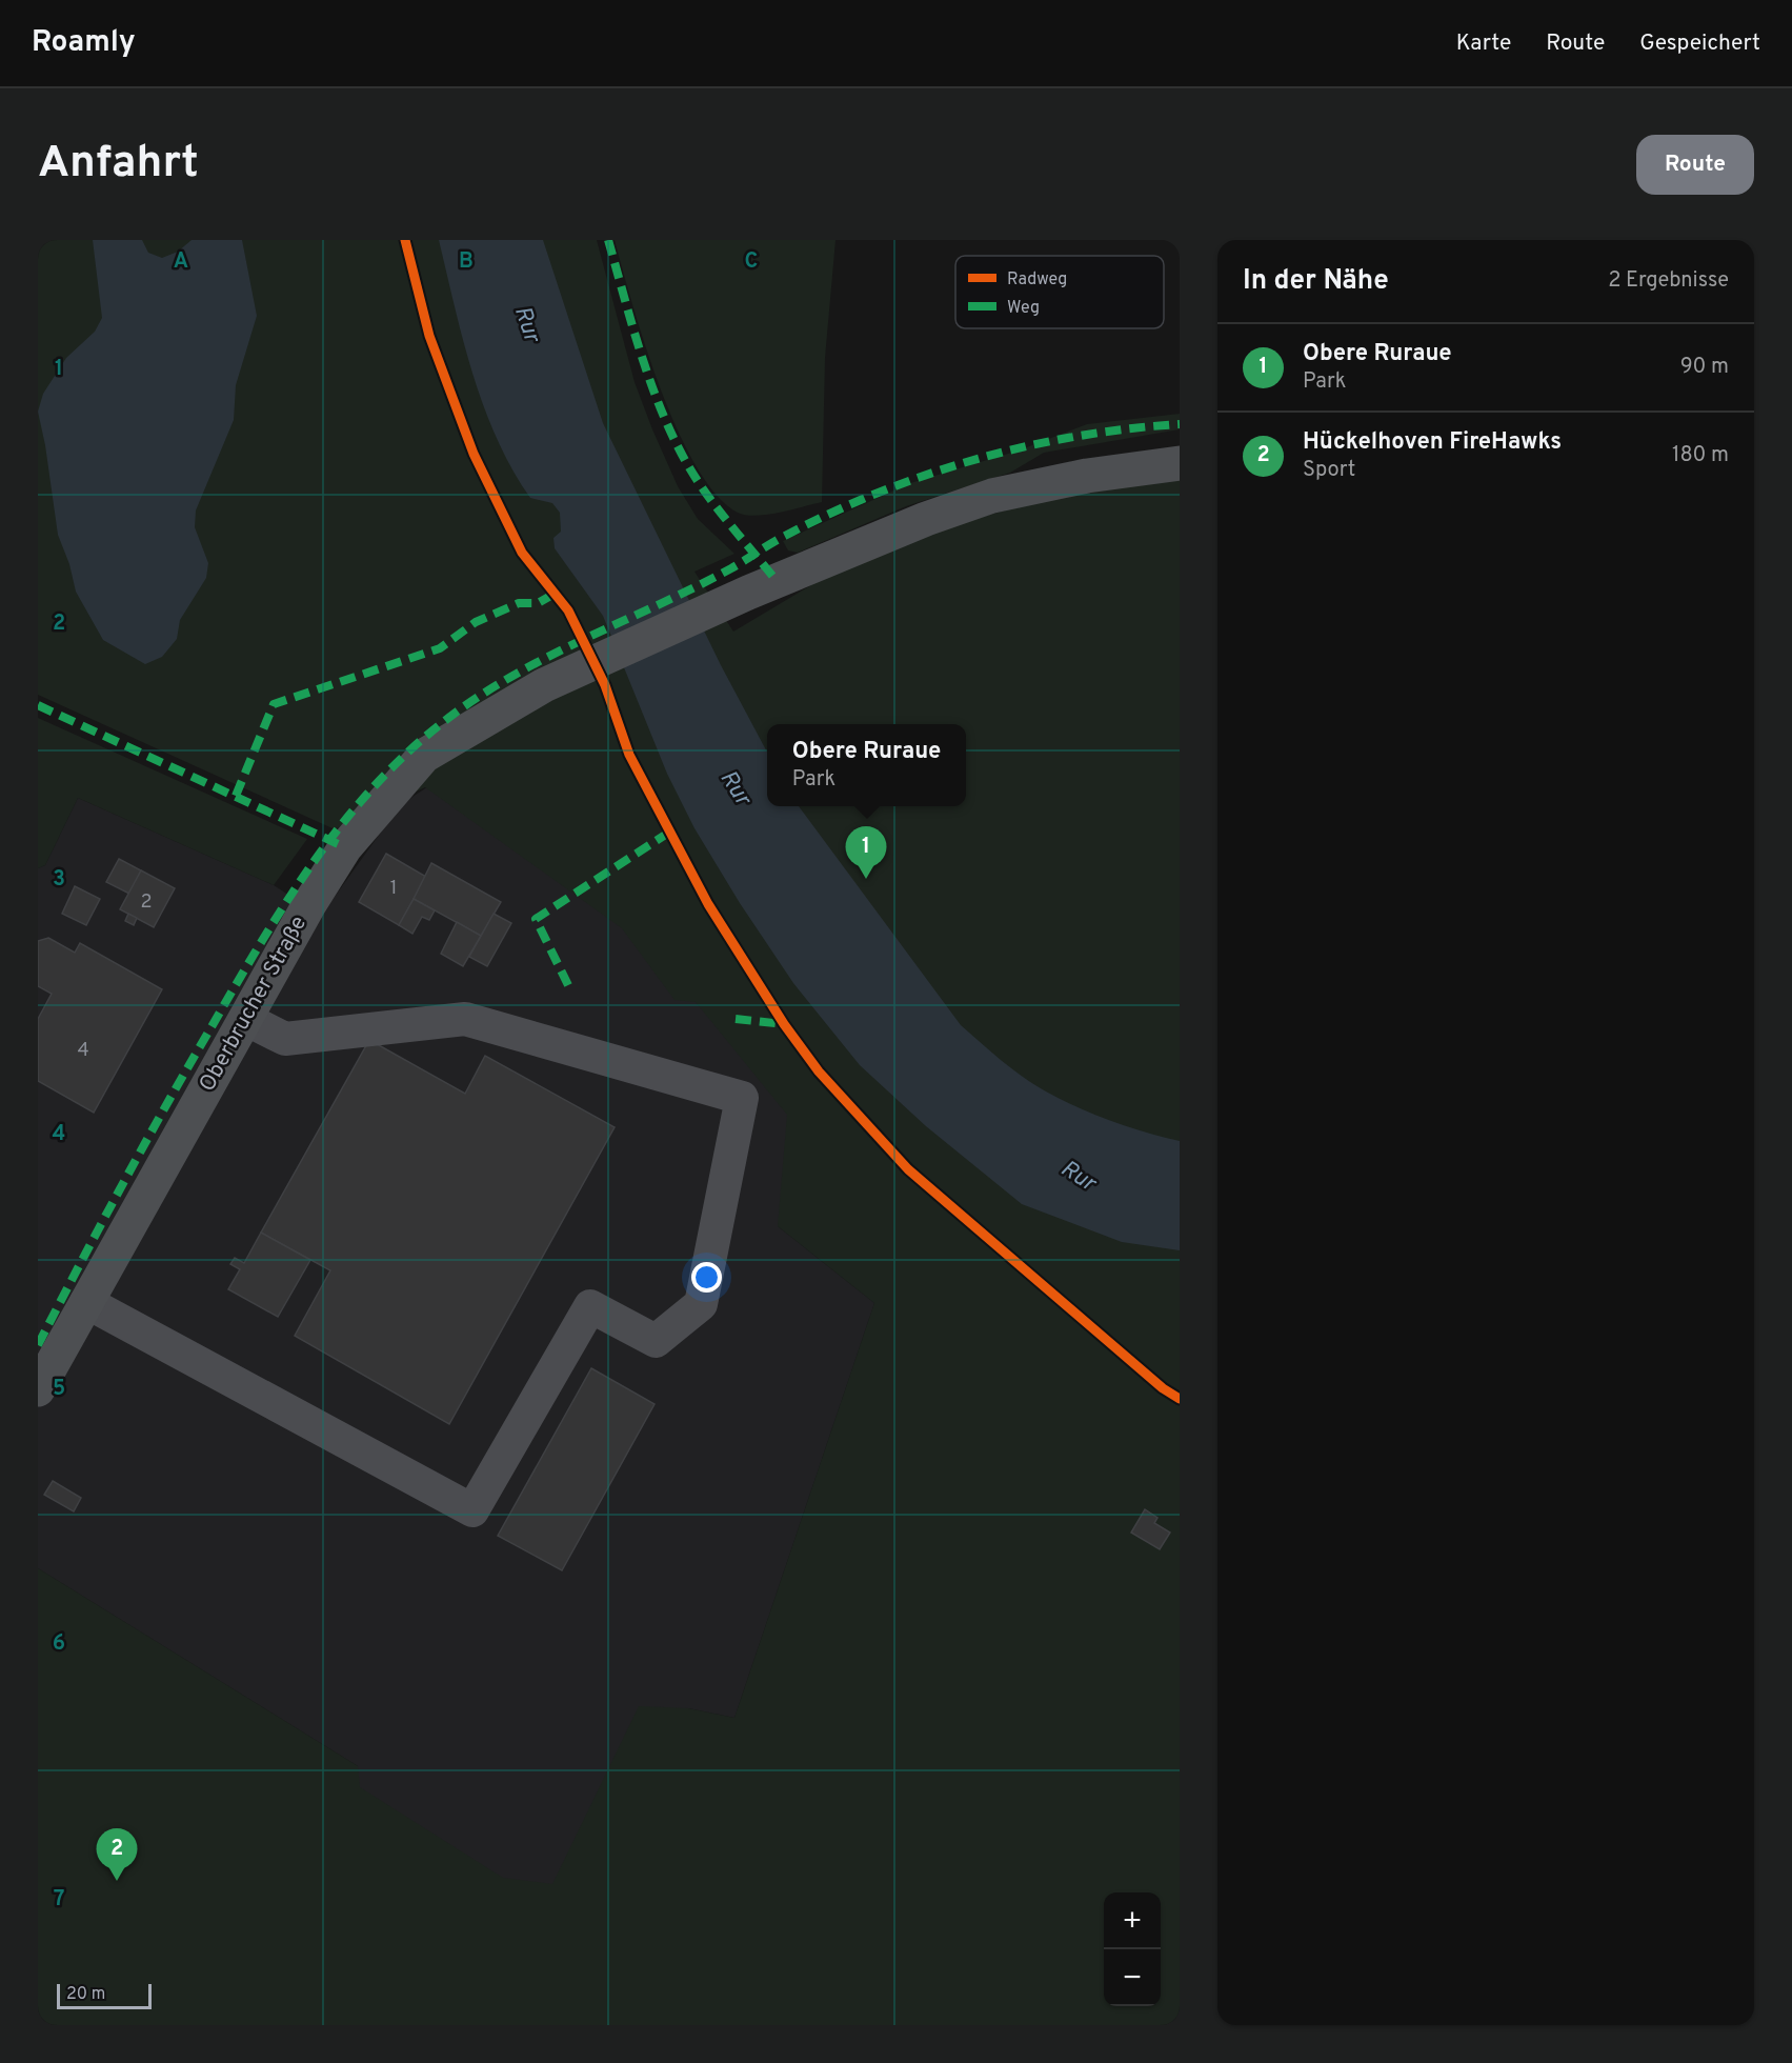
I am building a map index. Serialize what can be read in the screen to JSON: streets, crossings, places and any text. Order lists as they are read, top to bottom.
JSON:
{
  "streets": {
    "main road": ["Oberbrucher Straße"]
  },
  "water": ["Rur"],
  "house_numbers": ["1", "2", "4"],
  "legend": ["Radweg", "Weg"],
  "scale_bar": "20 m",
  "page": {
    "header": "Roamly",
    "nav": ["Karte", "Route", "Gespeichert"],
    "buttons": "Route",
    "title": "Anfahrt",
    "heading": ["In der Nähe", "2 Ergebnisse"],
    "list": [
      {
        "mark": "1",
        "name": "Obere Ruraue",
        "note": "Park",
        "value": "90 m"
      },
      {
        "mark": "2",
        "name": "Hückelhoven FireHawks",
        "note": "Sport",
        "value": "180 m"
      }
    ],
    "popup": ["Obere Ruraue", "Park"],
    "pins": ["1", "2"],
    "map_buttons": ["+", "−"],
    "scale": "20 m"
  },
  "grid": {
    "columns": ["A", "B", "C"],
    "rows": [
      "1",
      "2",
      "3",
      "4",
      "5",
      "6",
      "7"
    ]
  }
}
